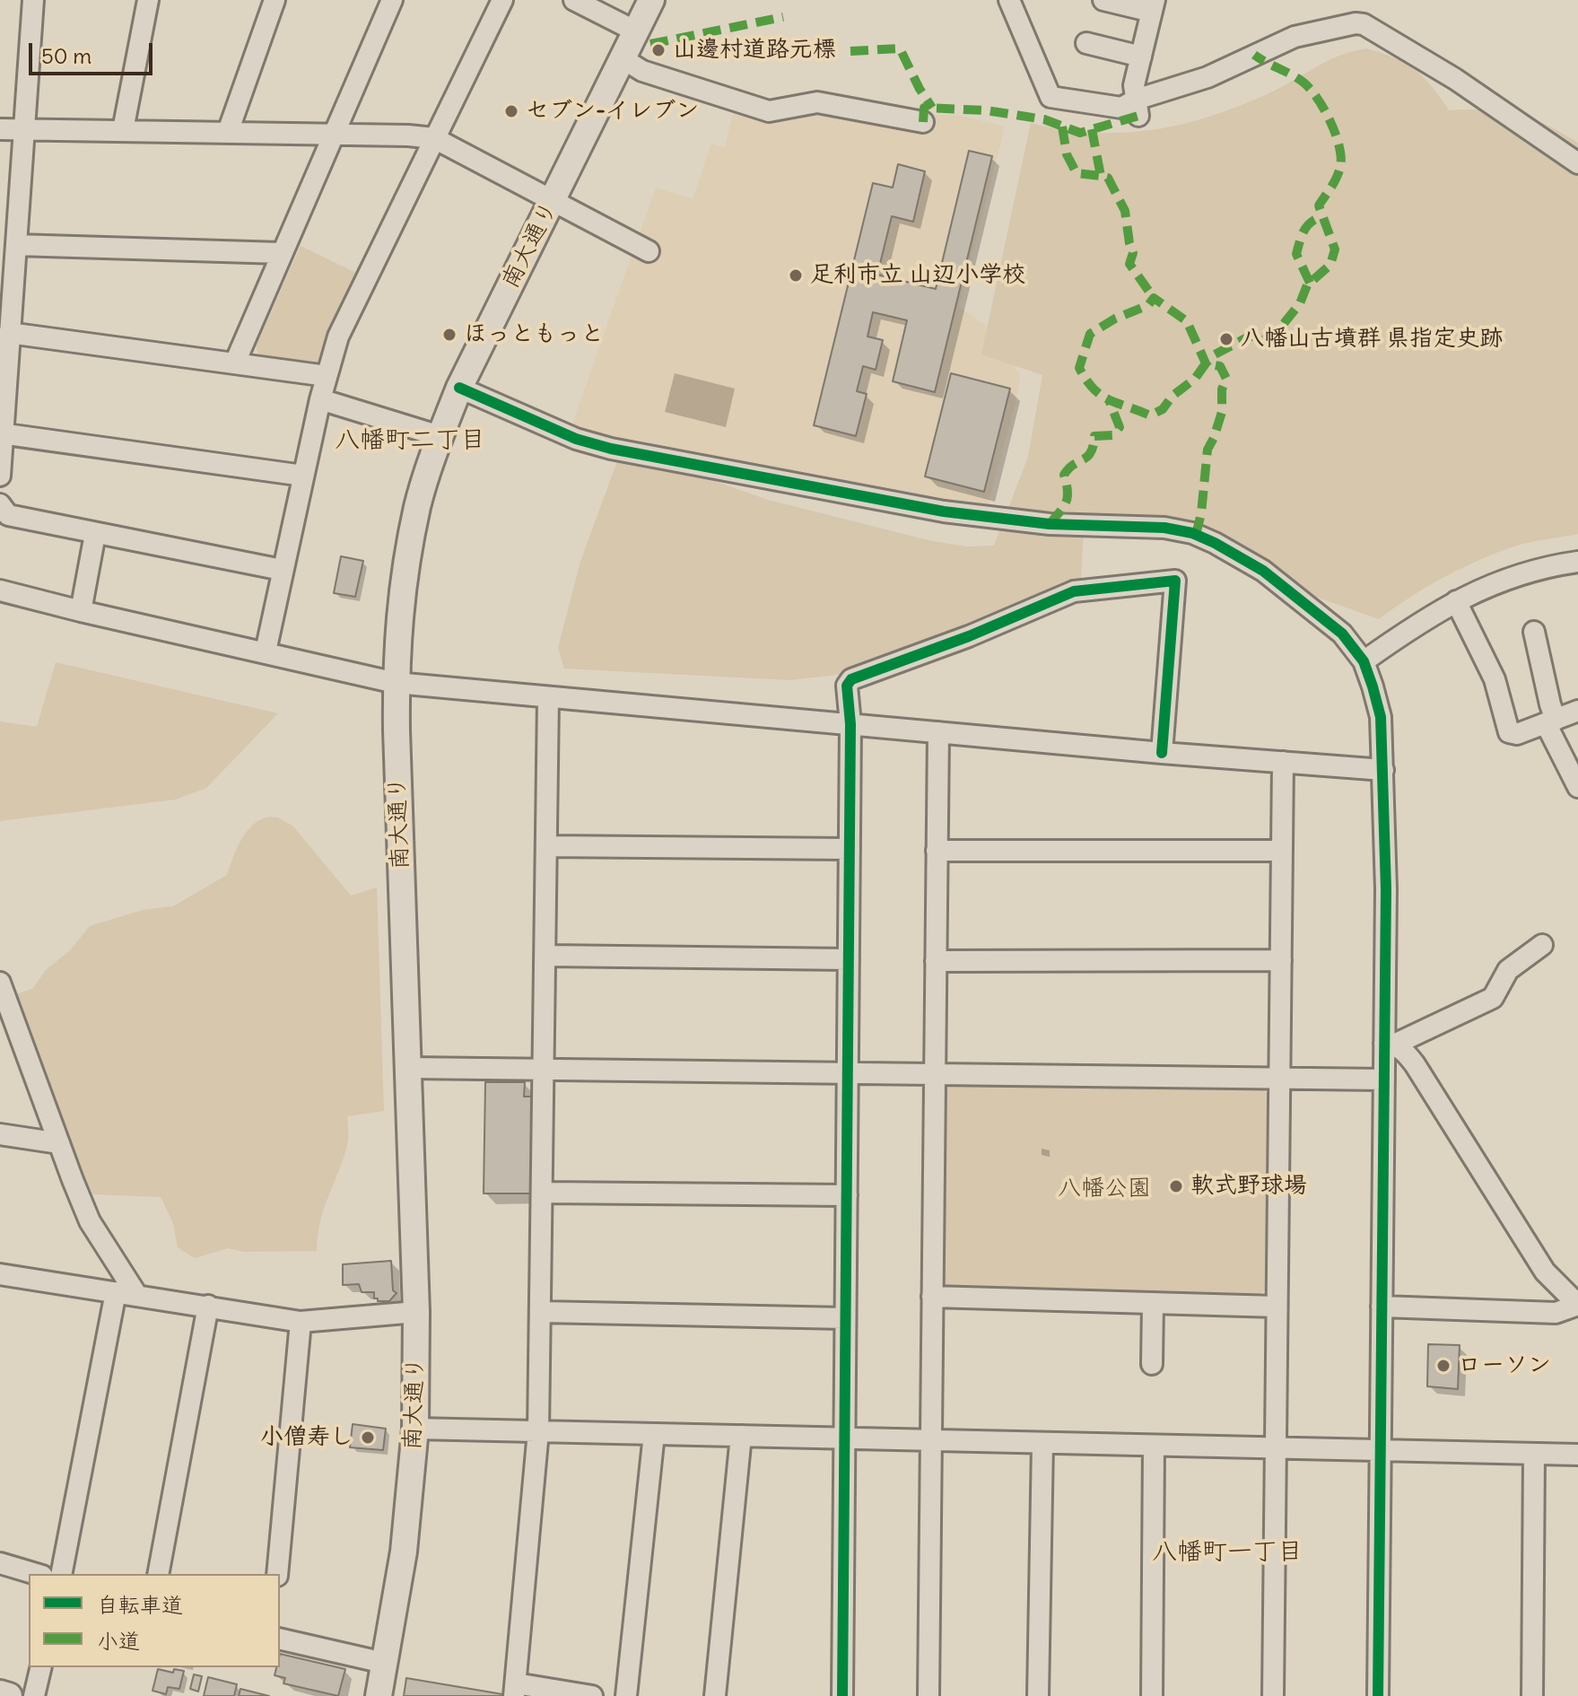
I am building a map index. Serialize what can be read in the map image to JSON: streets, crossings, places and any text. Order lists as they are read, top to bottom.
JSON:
{
  "streets": {
    "main road": ["南大通り"]
  },
  "districts": ["八幡町二丁目", "八幡町一丁目"],
  "parks": ["八幡公園"],
  "places": [
    "山邊村道路元標",
    "セブン-イレブン",
    "足利市立 山辺小学校",
    "ほっともっと",
    "八幡山古墳群 県指定史跡",
    "軟式野球場",
    "ローソン",
    "小僧寿し"
  ],
  "legend": ["自転車道", "小道"],
  "scale_bar": "50 m"
}
